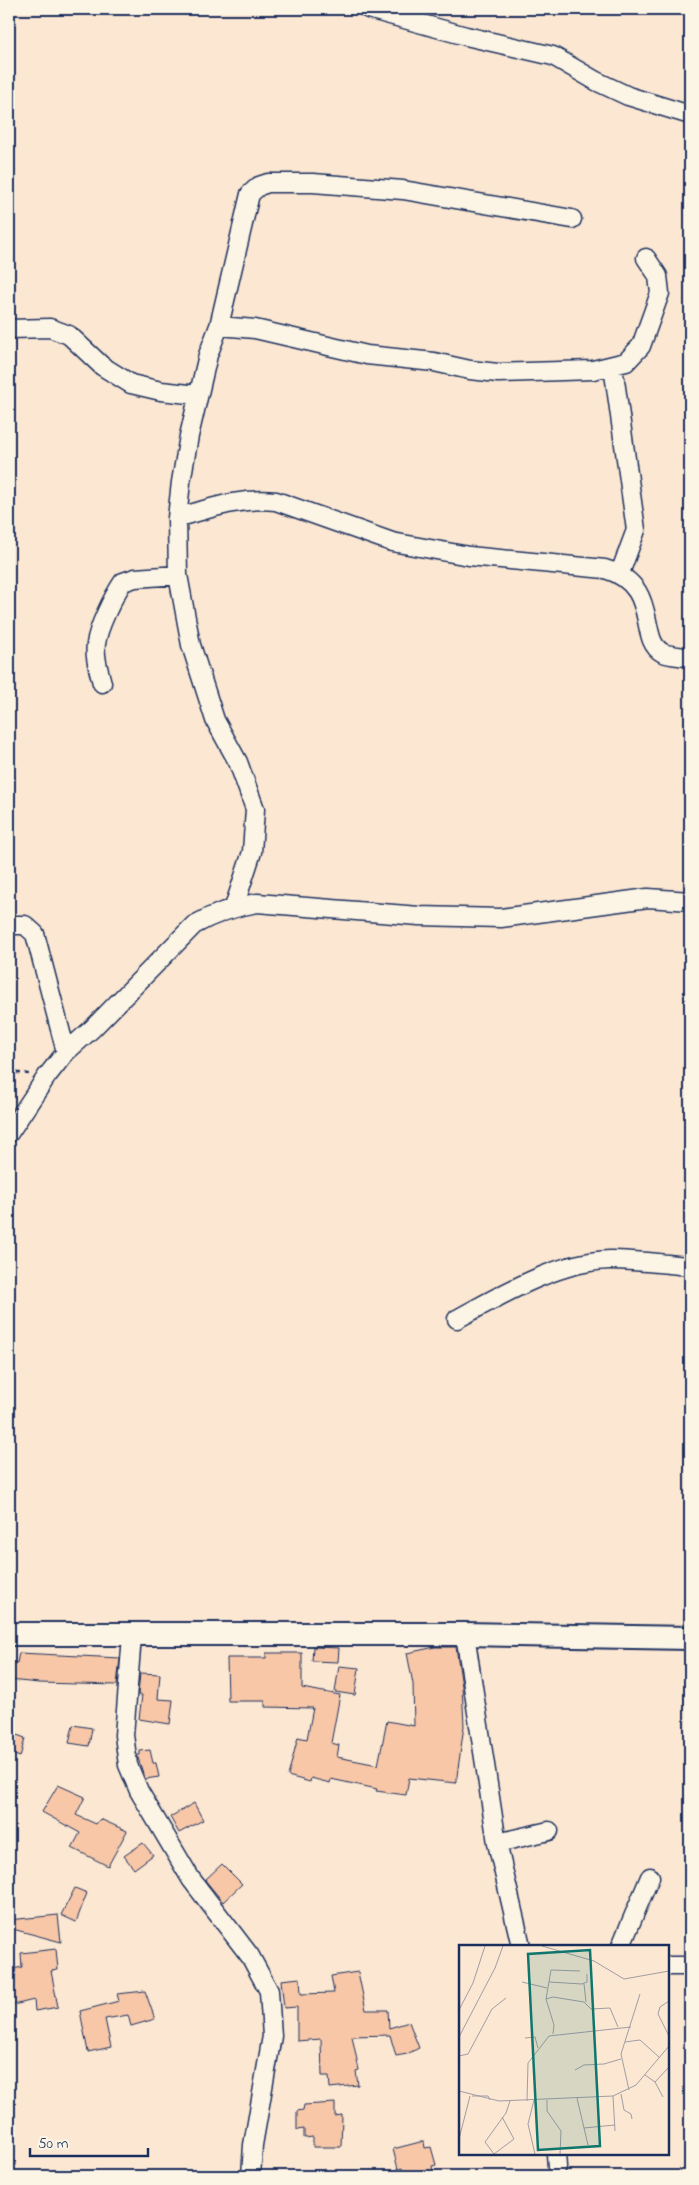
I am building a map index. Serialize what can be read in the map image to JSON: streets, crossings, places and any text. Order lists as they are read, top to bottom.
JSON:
{
  "scale_bar": "50 m"
}
